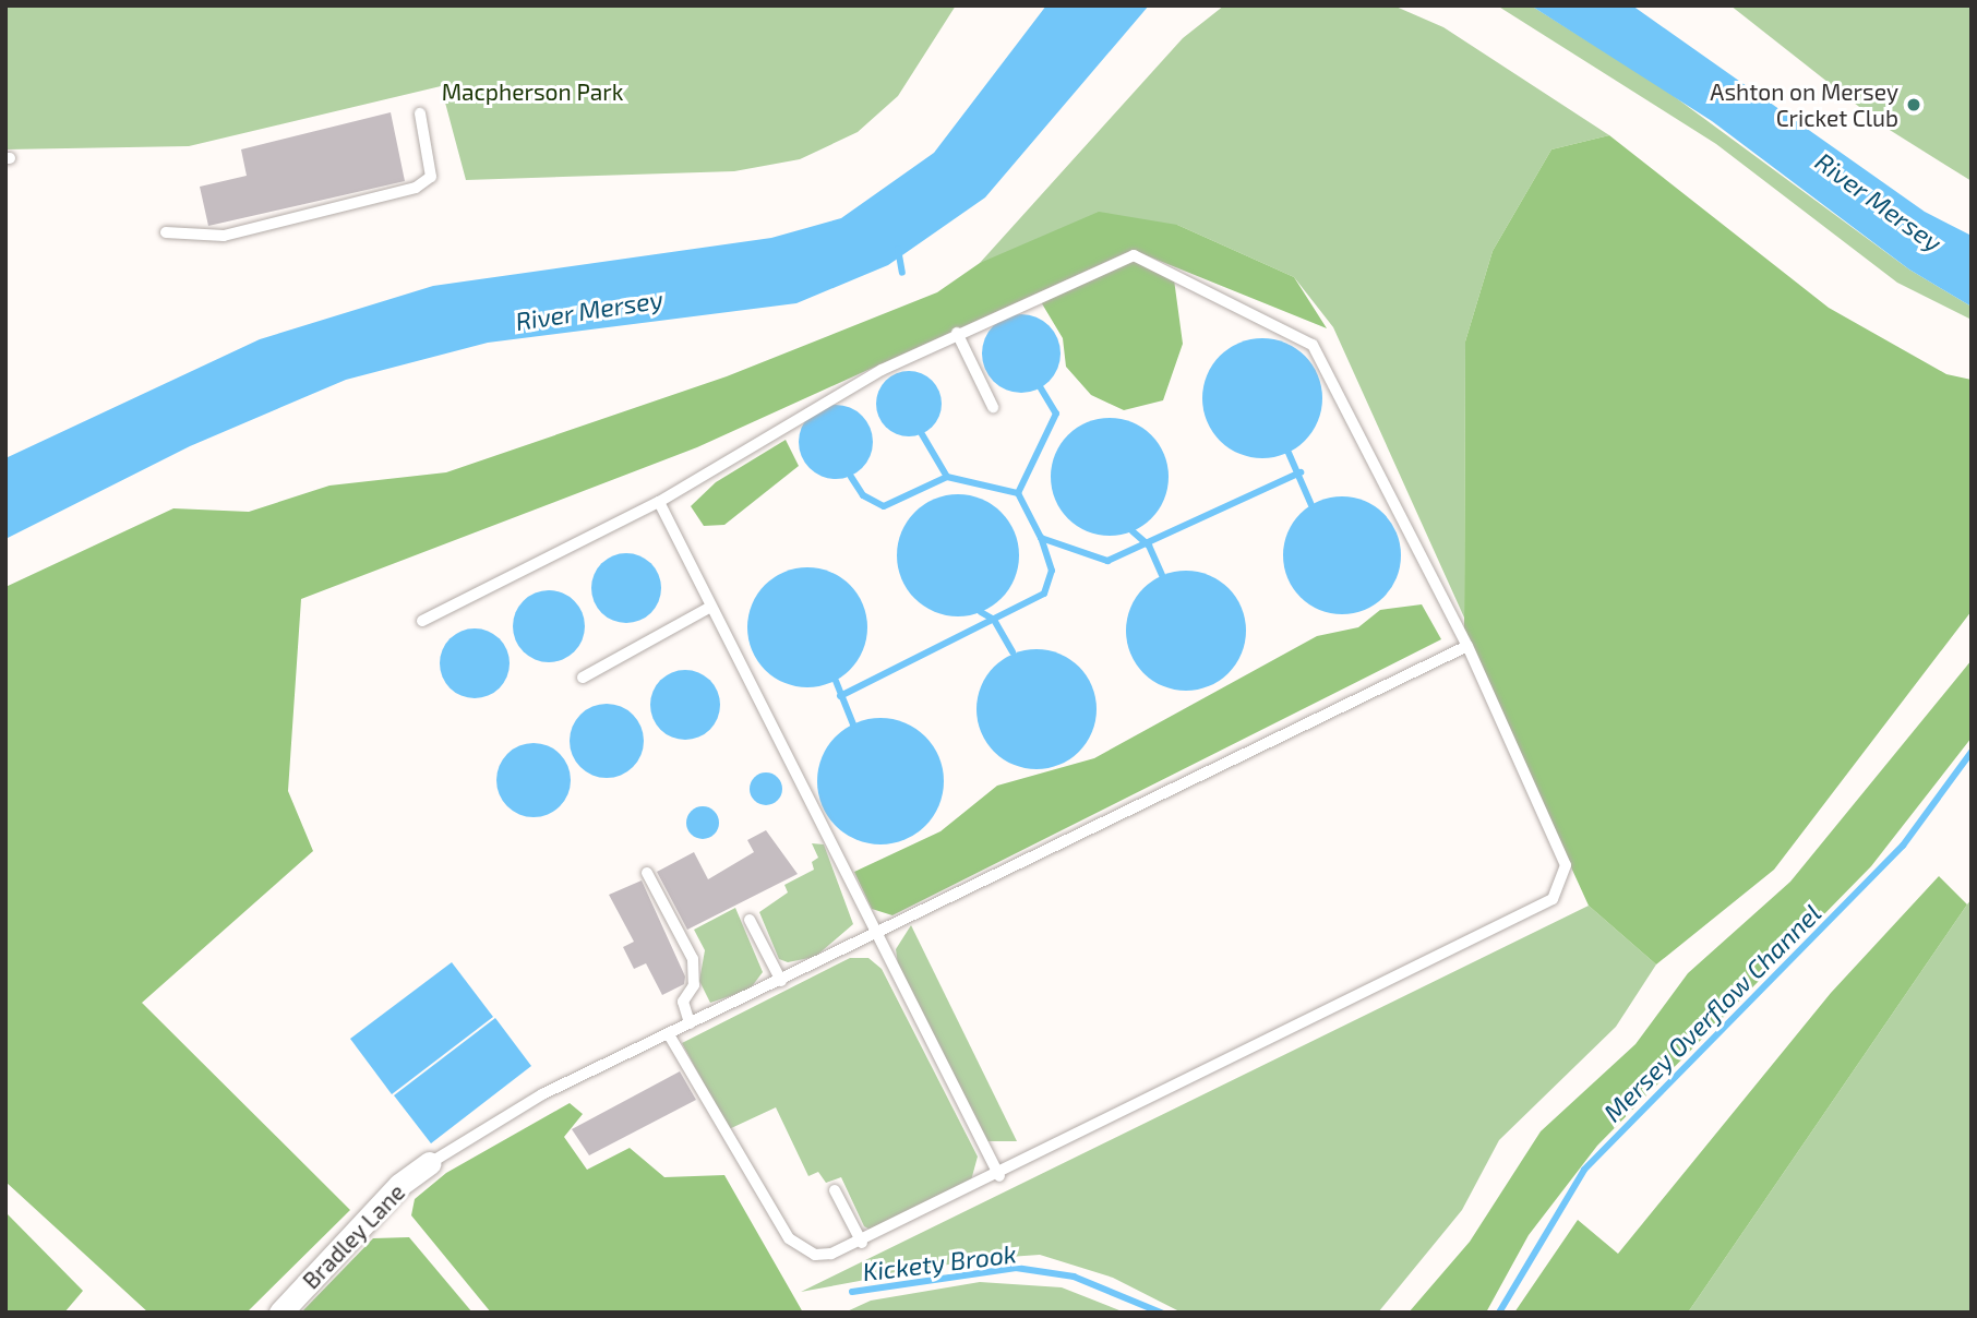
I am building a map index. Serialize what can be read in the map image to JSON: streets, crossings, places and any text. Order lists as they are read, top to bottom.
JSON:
{
  "streets": {
    "street": ["Bradley Lane"]
  },
  "water": ["River Mersey", "Mersey Overflow Channel", "Kickety Brook"],
  "parks": ["Macpherson Park"],
  "places": ["Ashton on Mersey Cricket Club"]
}
